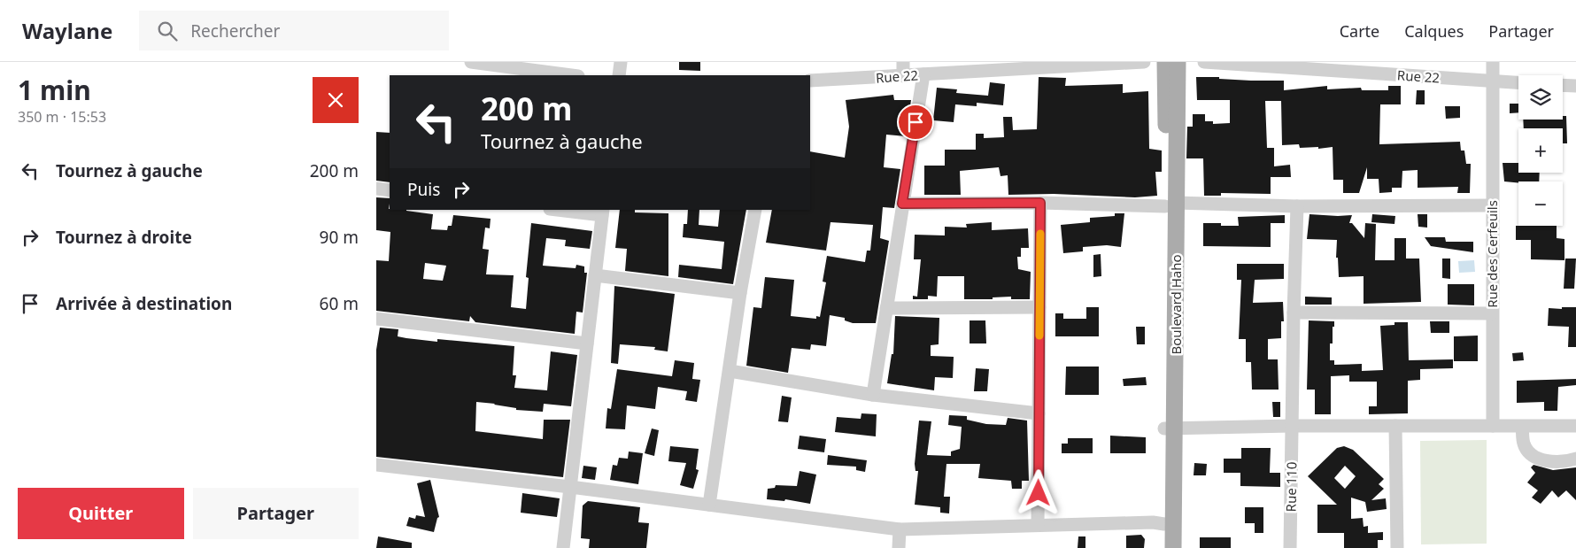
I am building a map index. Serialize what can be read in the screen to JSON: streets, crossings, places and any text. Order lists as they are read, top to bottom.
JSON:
{
  "streets": {
    "main road": ["Boulevard Haho"],
    "street": ["Rue 22", "Rue des Cerfeuils", "Rue 110"]
  },
  "crossings": [
    ["Rue 22", "Rue des Cerfeuils"]
  ],
  "page": {
    "header": "Waylane",
    "search": "Rechercher",
    "nav": ["Carte", "Calques", "Partager"],
    "heading": ["1 min", "350 m · 15:53"],
    "map_buttons": ["+", "−"],
    "turn": ["200 m", "Tournez à gauche"],
    "list": [
      {
        "name": "Tournez à gauche",
        "value": "200 m"
      },
      {
        "name": "Tournez à droite",
        "value": "90 m"
      },
      {
        "name": "Arrivée à destination",
        "value": "60 m"
      }
    ],
    "then": "Puis",
    "buttons": ["Quitter", "Partager"]
  }
}
